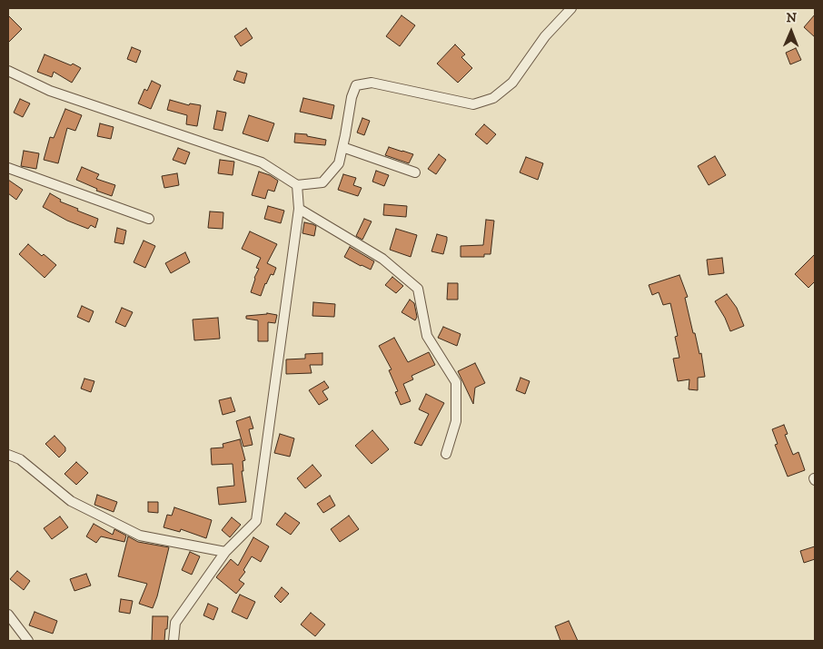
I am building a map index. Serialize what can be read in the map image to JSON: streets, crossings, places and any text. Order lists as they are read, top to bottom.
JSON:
{
  "north": "top"
}
